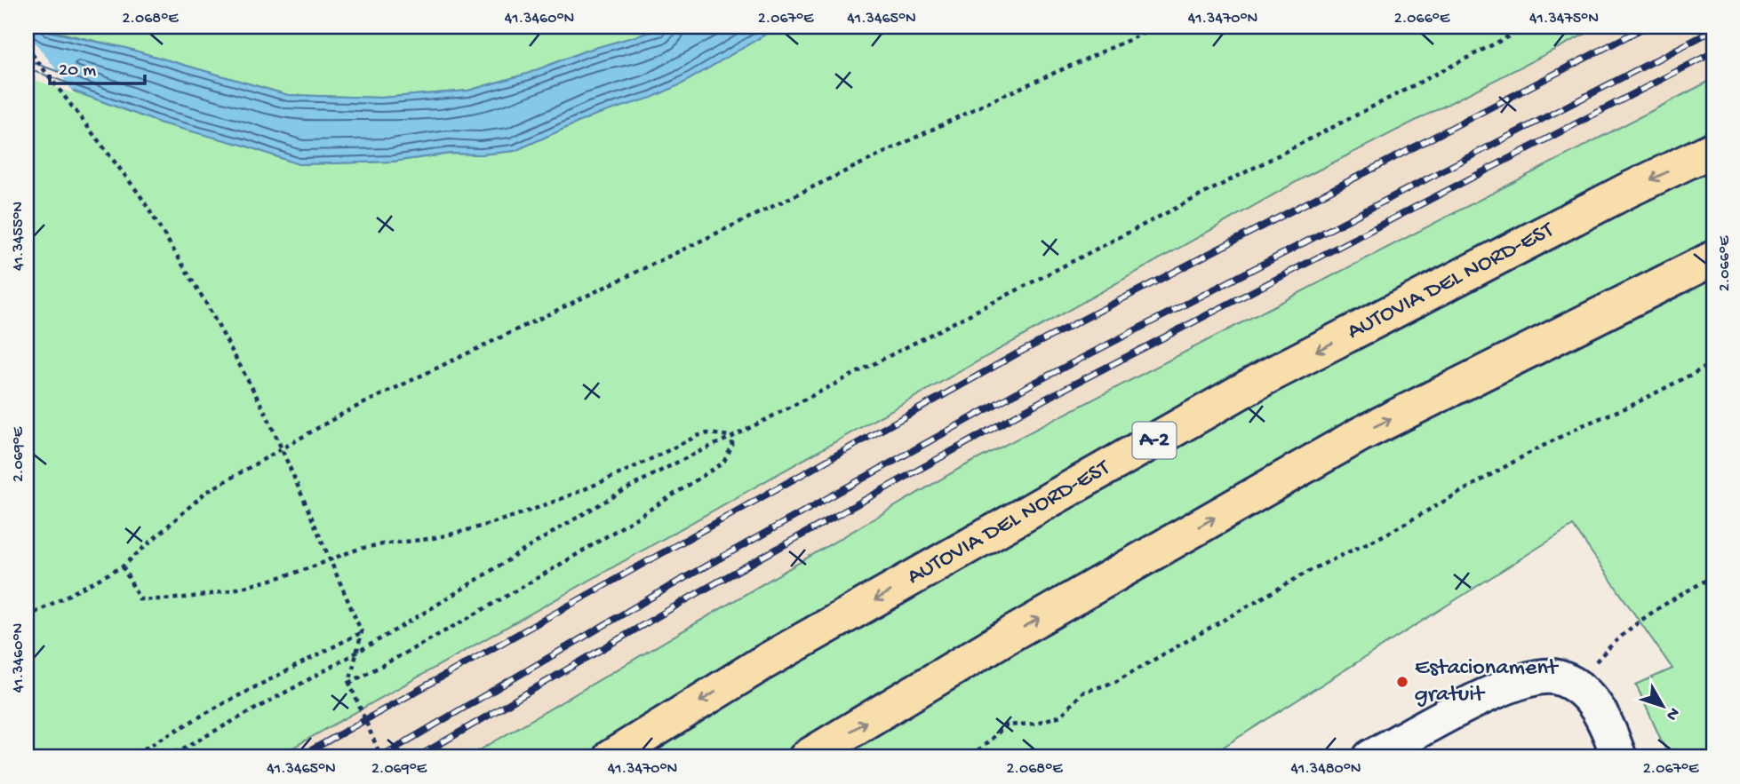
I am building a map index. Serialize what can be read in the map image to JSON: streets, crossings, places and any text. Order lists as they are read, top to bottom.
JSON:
{
  "streets": {
    "highway": ["AUTOVIA DEL NORD-EST", "A-2"]
  },
  "places": ["Estacionament gratuit"],
  "scale_bar": "20 m",
  "north": "bottom right",
  "coordinates": [
    "2.068°E",
    "41.3460°N",
    "2.067°E",
    "41.3465°N",
    "41.3470°N",
    "2.066°E",
    "41.3475°N",
    "41.3455°N",
    "2.069°E",
    "41.3480°N"
  ]
}
